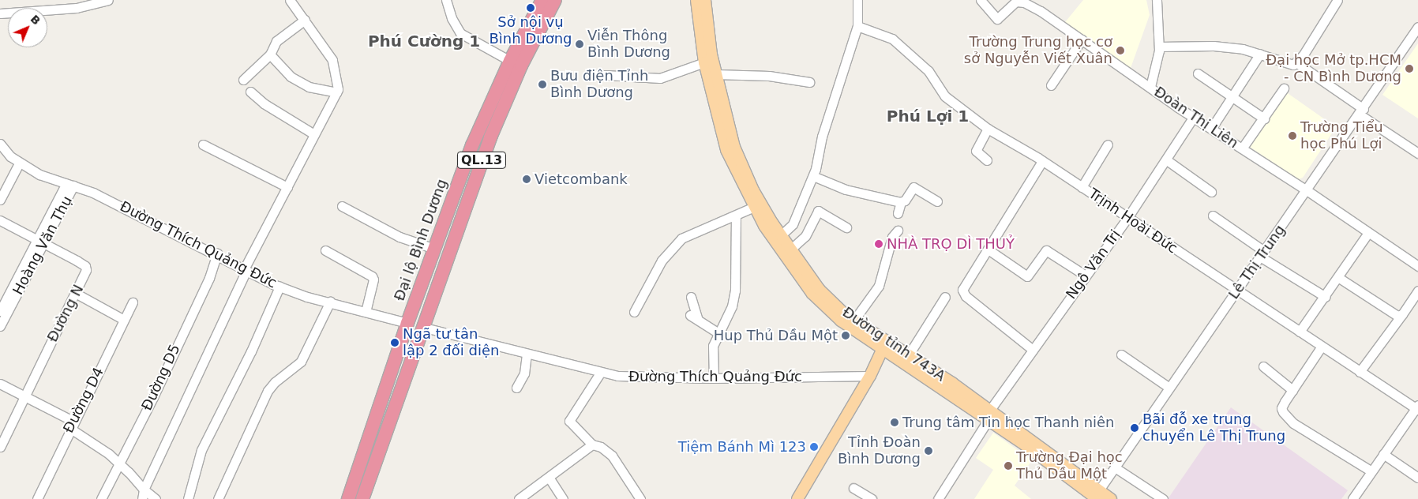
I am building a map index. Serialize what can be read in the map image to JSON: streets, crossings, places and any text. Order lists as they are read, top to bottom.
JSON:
{
  "streets": {
    "highway": ["QL.13", "Đại lộ Bình Dương"],
    "main road": ["Đường tỉnh 743A"],
    "street": [
      "Đoàn Thị Liên",
      "Trịnh Hoài Đức",
      "Đường Thích Quảng Đức",
      "Hoàng Văn Thụ",
      "Lê Thị Trung",
      "Ngô Văn Trị",
      "Đường N",
      "Đường D5",
      "Đường D4"
    ]
  },
  "crossings": [
    ["Đoàn Thị Liên", "Lê Thị Trung"],
    ["Đoàn Thị Liên", "Ngô Văn Trị"],
    ["Trịnh Hoài Đức", "Lê Thị Trung"],
    ["Trịnh Hoài Đức", "Ngô Văn Trị"],
    ["Đại lộ Bình Dương", "Đường Thích Quảng Đức"],
    ["Đường Thích Quảng Đức", "Hoàng Văn Thụ"],
    ["Đường Thích Quảng Đức", "Đường D5"],
    ["Hoàng Văn Thụ", "Đường N"],
    ["Lê Thị Trung", "Đường tỉnh 743A"],
    ["Ngô Văn Trị", "Đường tỉnh 743A"]
  ],
  "districts": ["Phú Cường 1", "Phú Lợi 1"],
  "places": [
    "Sở nội vụ Bình Dương",
    "Viễn Thông Bình Dương",
    "Trường Trung học cơ sở Nguyễn Viết Xuân",
    "Đại học Mở tp.HCM - CN Bình Dương",
    "Bưu điện Tỉnh Bình Dương",
    "Trường Tiểu học Phú Lợi",
    "Vietcombank",
    "NHÀ TRỌ DÌ THUỶ",
    "Hup Thủ Dầu Một",
    "Ngã tư tân lập 2 đối diện",
    "Trung tâm Tin học Thanh niên",
    "Bãi đỗ xe trung chuyển Lê Thị Trung",
    "Tiệm Bánh Mì 123",
    "Tỉnh Đoàn Bình Dương",
    "Trường Đại học Thủ Dầu Một"
  ],
  "north": "top right"
}
